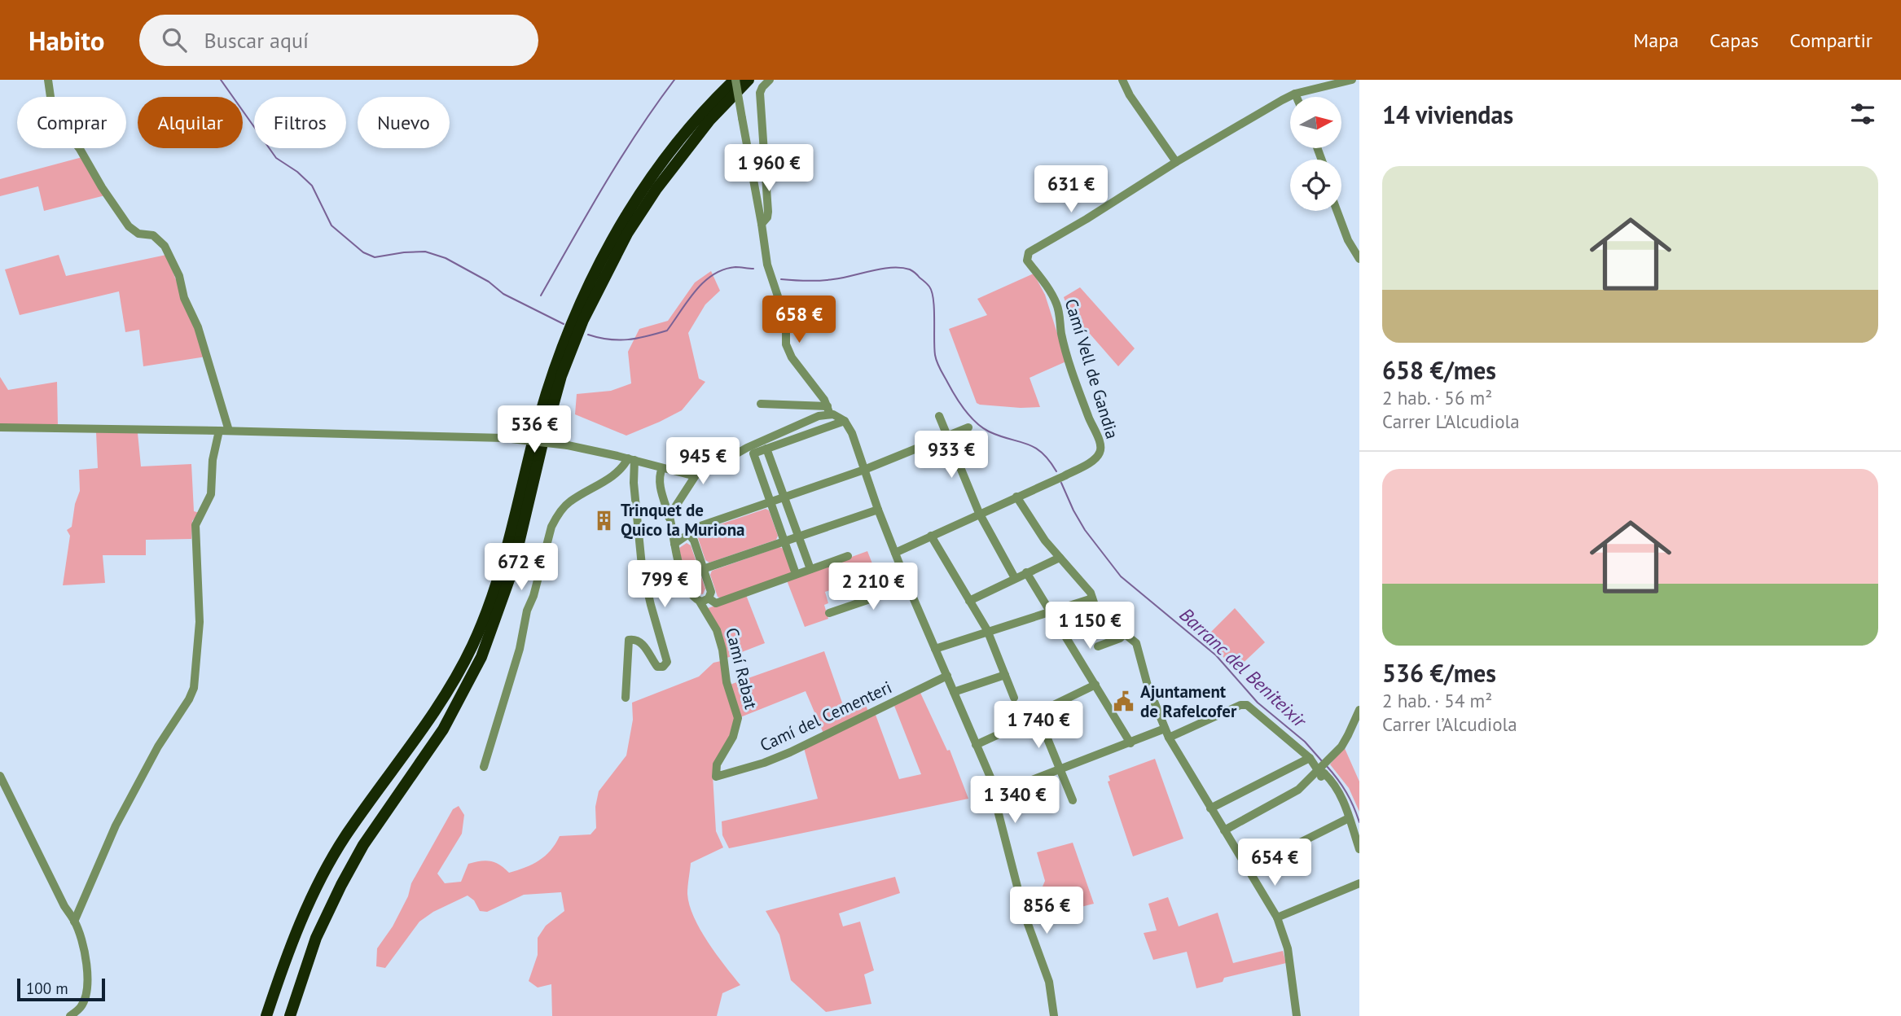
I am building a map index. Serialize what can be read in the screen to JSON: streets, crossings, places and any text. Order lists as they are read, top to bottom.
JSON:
{
  "streets": {
    "street": ["Camí Vell de Gandia", "Camí Rabat", "Camí del Cementeri"]
  },
  "crossings": [
    ["Camí Rabat", "Camí del Cementeri"]
  ],
  "water": ["Barranc del Beniteixir"],
  "places": {
    "building": ["Trinquet de Quico la Muriona"],
    "public building": ["Ajuntament de Rafelcofer"]
  },
  "scale_bar": "100 m",
  "north": "right",
  "page": {
    "header": "Habito",
    "search": "Buscar aquí",
    "nav": ["Mapa", "Capas", "Compartir"],
    "heading": "14 viviendas",
    "chip": [
      "Comprar",
      "Alquilar",
      "Filtros",
      "Nuevo"
    ],
    "price": [
      "1 960 €",
      "631 €",
      "658 €",
      "536 €",
      "933 €",
      "945 €",
      "672 €",
      "799 €",
      "2 210 €",
      "1 150 €",
      "1 740 €",
      "1 340 €",
      "654 €",
      "856 €"
    ],
    "list": [
      {
        "name": "658 €/mes",
        "note": "2 hab. · 56 m² · Carrer L'Alcudiola"
      },
      {
        "name": "536 €/mes",
        "note": "2 hab. · 54 m² · Carrer l’Alcudiola"
      }
    ],
    "scale": "100 m"
  }
}
